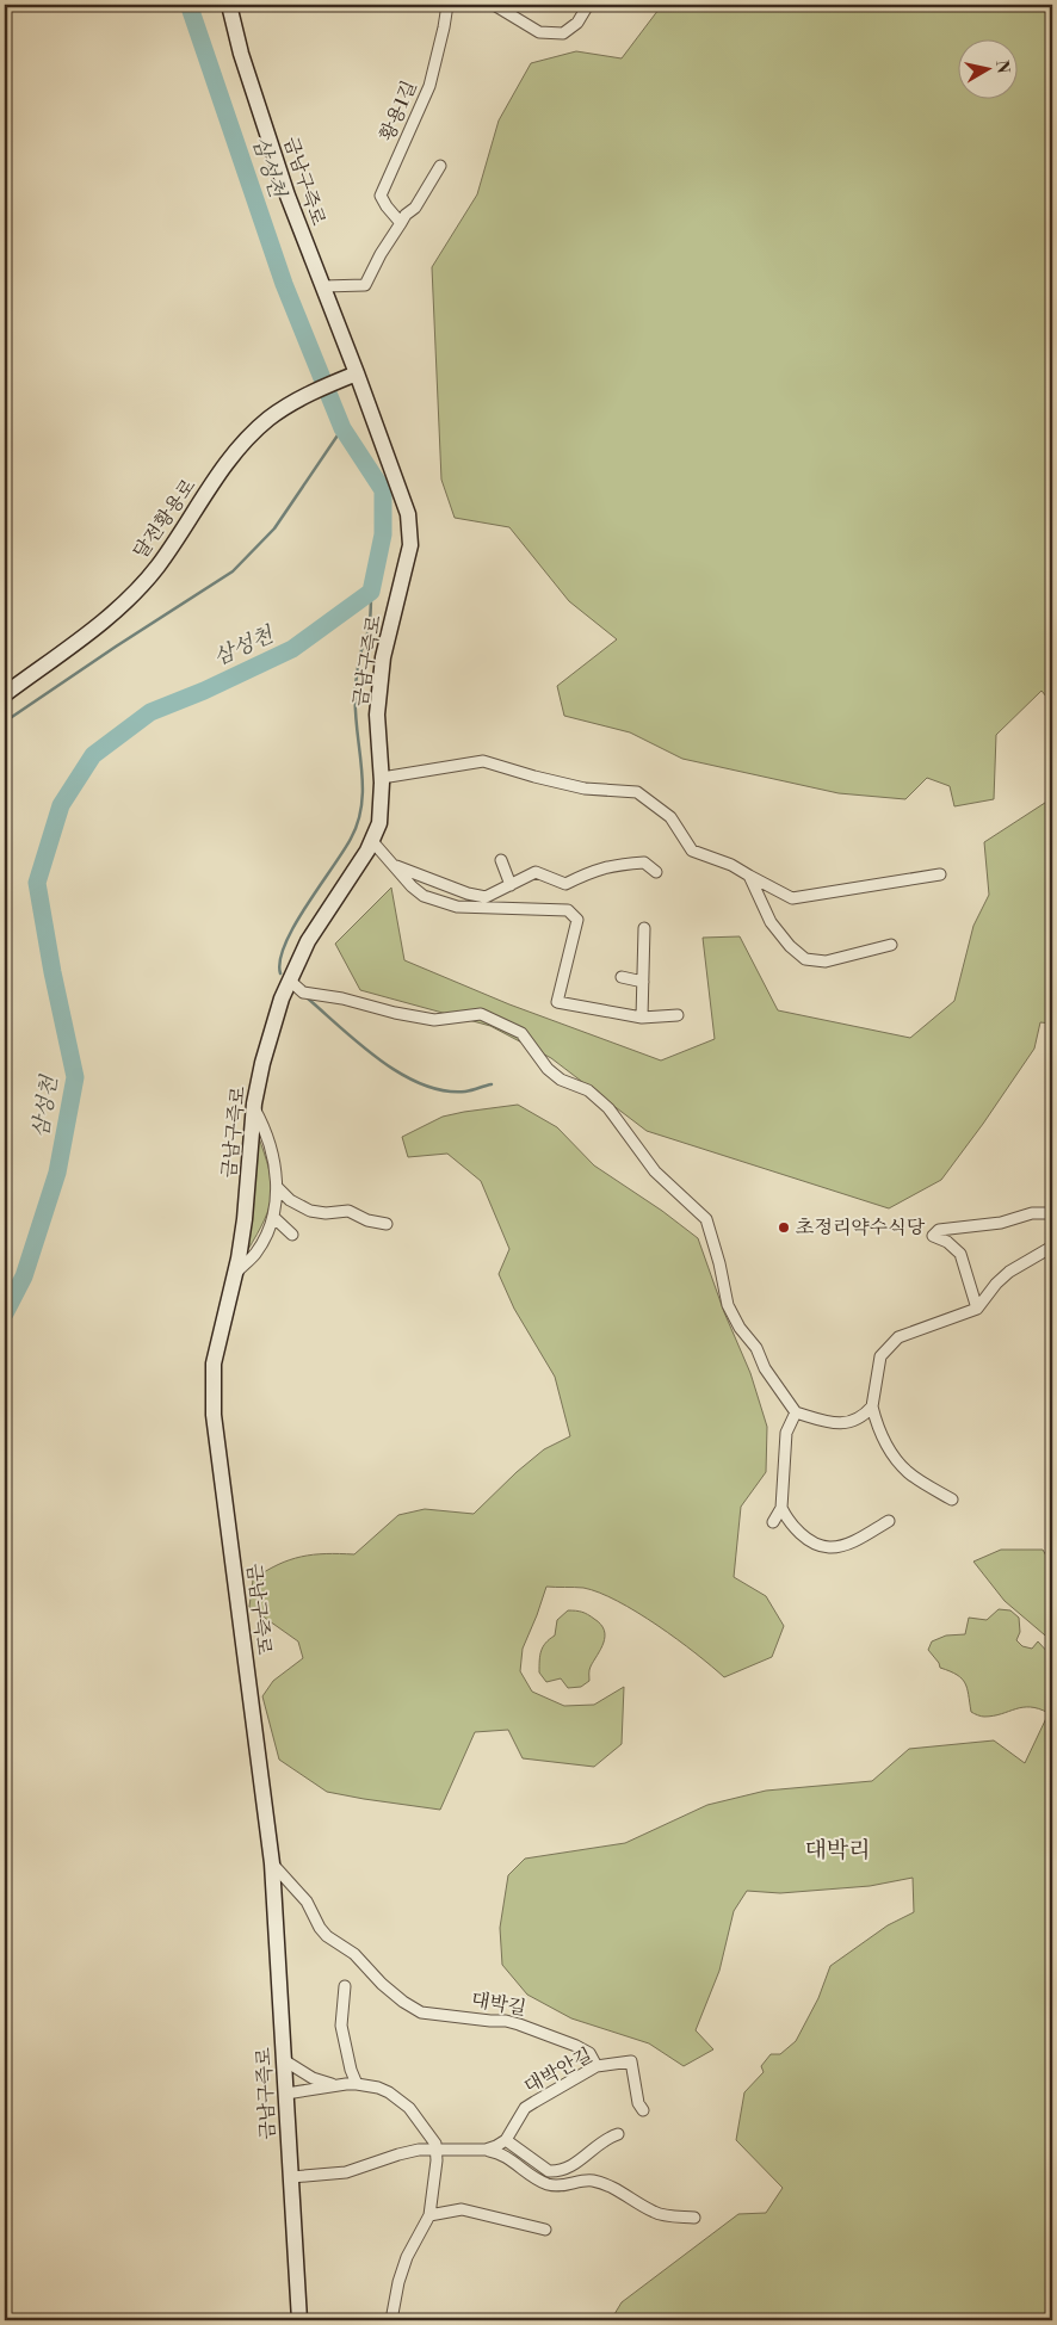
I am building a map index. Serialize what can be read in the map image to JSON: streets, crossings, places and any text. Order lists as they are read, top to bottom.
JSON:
{
  "streets": {
    "main road": ["금남구즉로", "달전황용로"],
    "street": ["황용1길", "대박길", "대박안길"]
  },
  "crossings": [
    ["금남구즉로", "달전황용로"],
    ["금남구즉로", "대박길"],
    ["대박길", "대박안길"]
  ],
  "districts": ["대박리"],
  "water": ["삼성천"],
  "places": ["초정리약수식당"],
  "north": "right"
}
